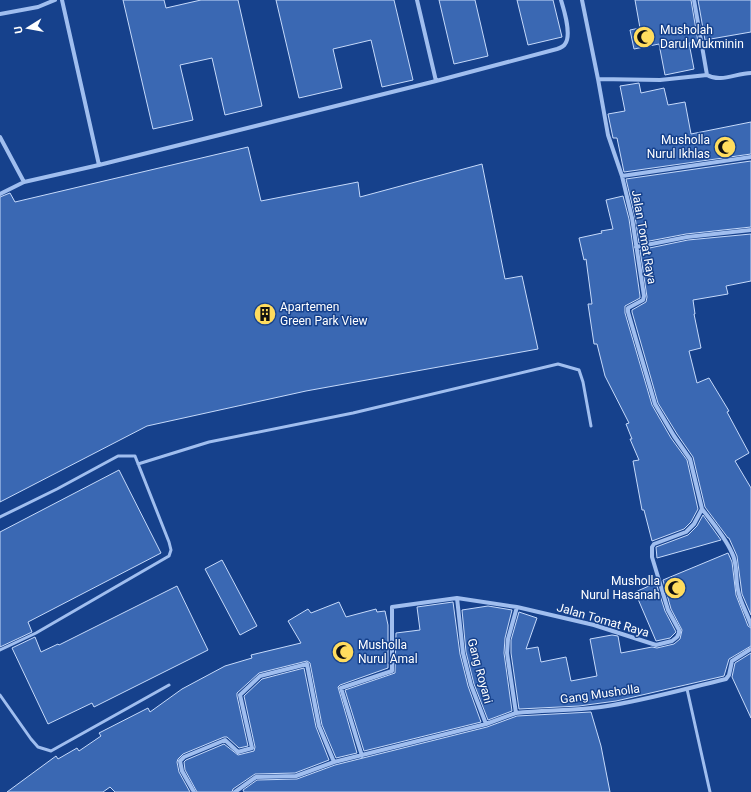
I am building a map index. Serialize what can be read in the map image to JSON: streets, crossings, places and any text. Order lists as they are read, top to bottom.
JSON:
{
  "streets": {
    "street": ["Jalan Tomat Raya", "Gang Royani", "Gang Musholla"]
  },
  "crossings": [
    ["Jalan Tomat Raya", "Gang Royani"],
    ["Jalan Tomat Raya", "Gang Musholla"],
    ["Gang Royani", "Gang Musholla"]
  ],
  "places": {
    "mosque": [
      "Musholah Darul Mukminin",
      "Musholla Nurul Ikhlas",
      "Musholla Nurul Hasanah",
      "Musholla Nurul Amal"
    ],
    "building": ["Apartemen Green Park View"]
  },
  "north": "left"
}
